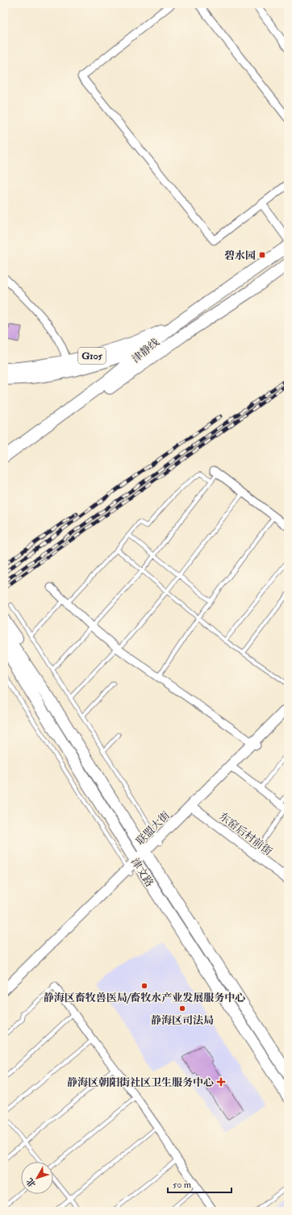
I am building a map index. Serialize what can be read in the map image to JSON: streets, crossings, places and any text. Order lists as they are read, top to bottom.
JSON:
{
  "streets": {
    "main road": [
      "津静线",
      "G105",
      "联盟大街",
      "津文路"
    ],
    "street": ["东窑后村前街"]
  },
  "crossings": [
    ["津静线", "G105"],
    ["联盟大街", "东窑后村前街"],
    ["联盟大街", "津文路"]
  ],
  "places": {
    "transit": ["碧水园"],
    "other": ["静海区畜牧兽医局/畜牧水产业发展服务中心", "静海区司法局"],
    "health": ["静海区朝阳街社区卫生服务中心"]
  },
  "scale_bar": "50 m",
  "north": "bottom left"
}
